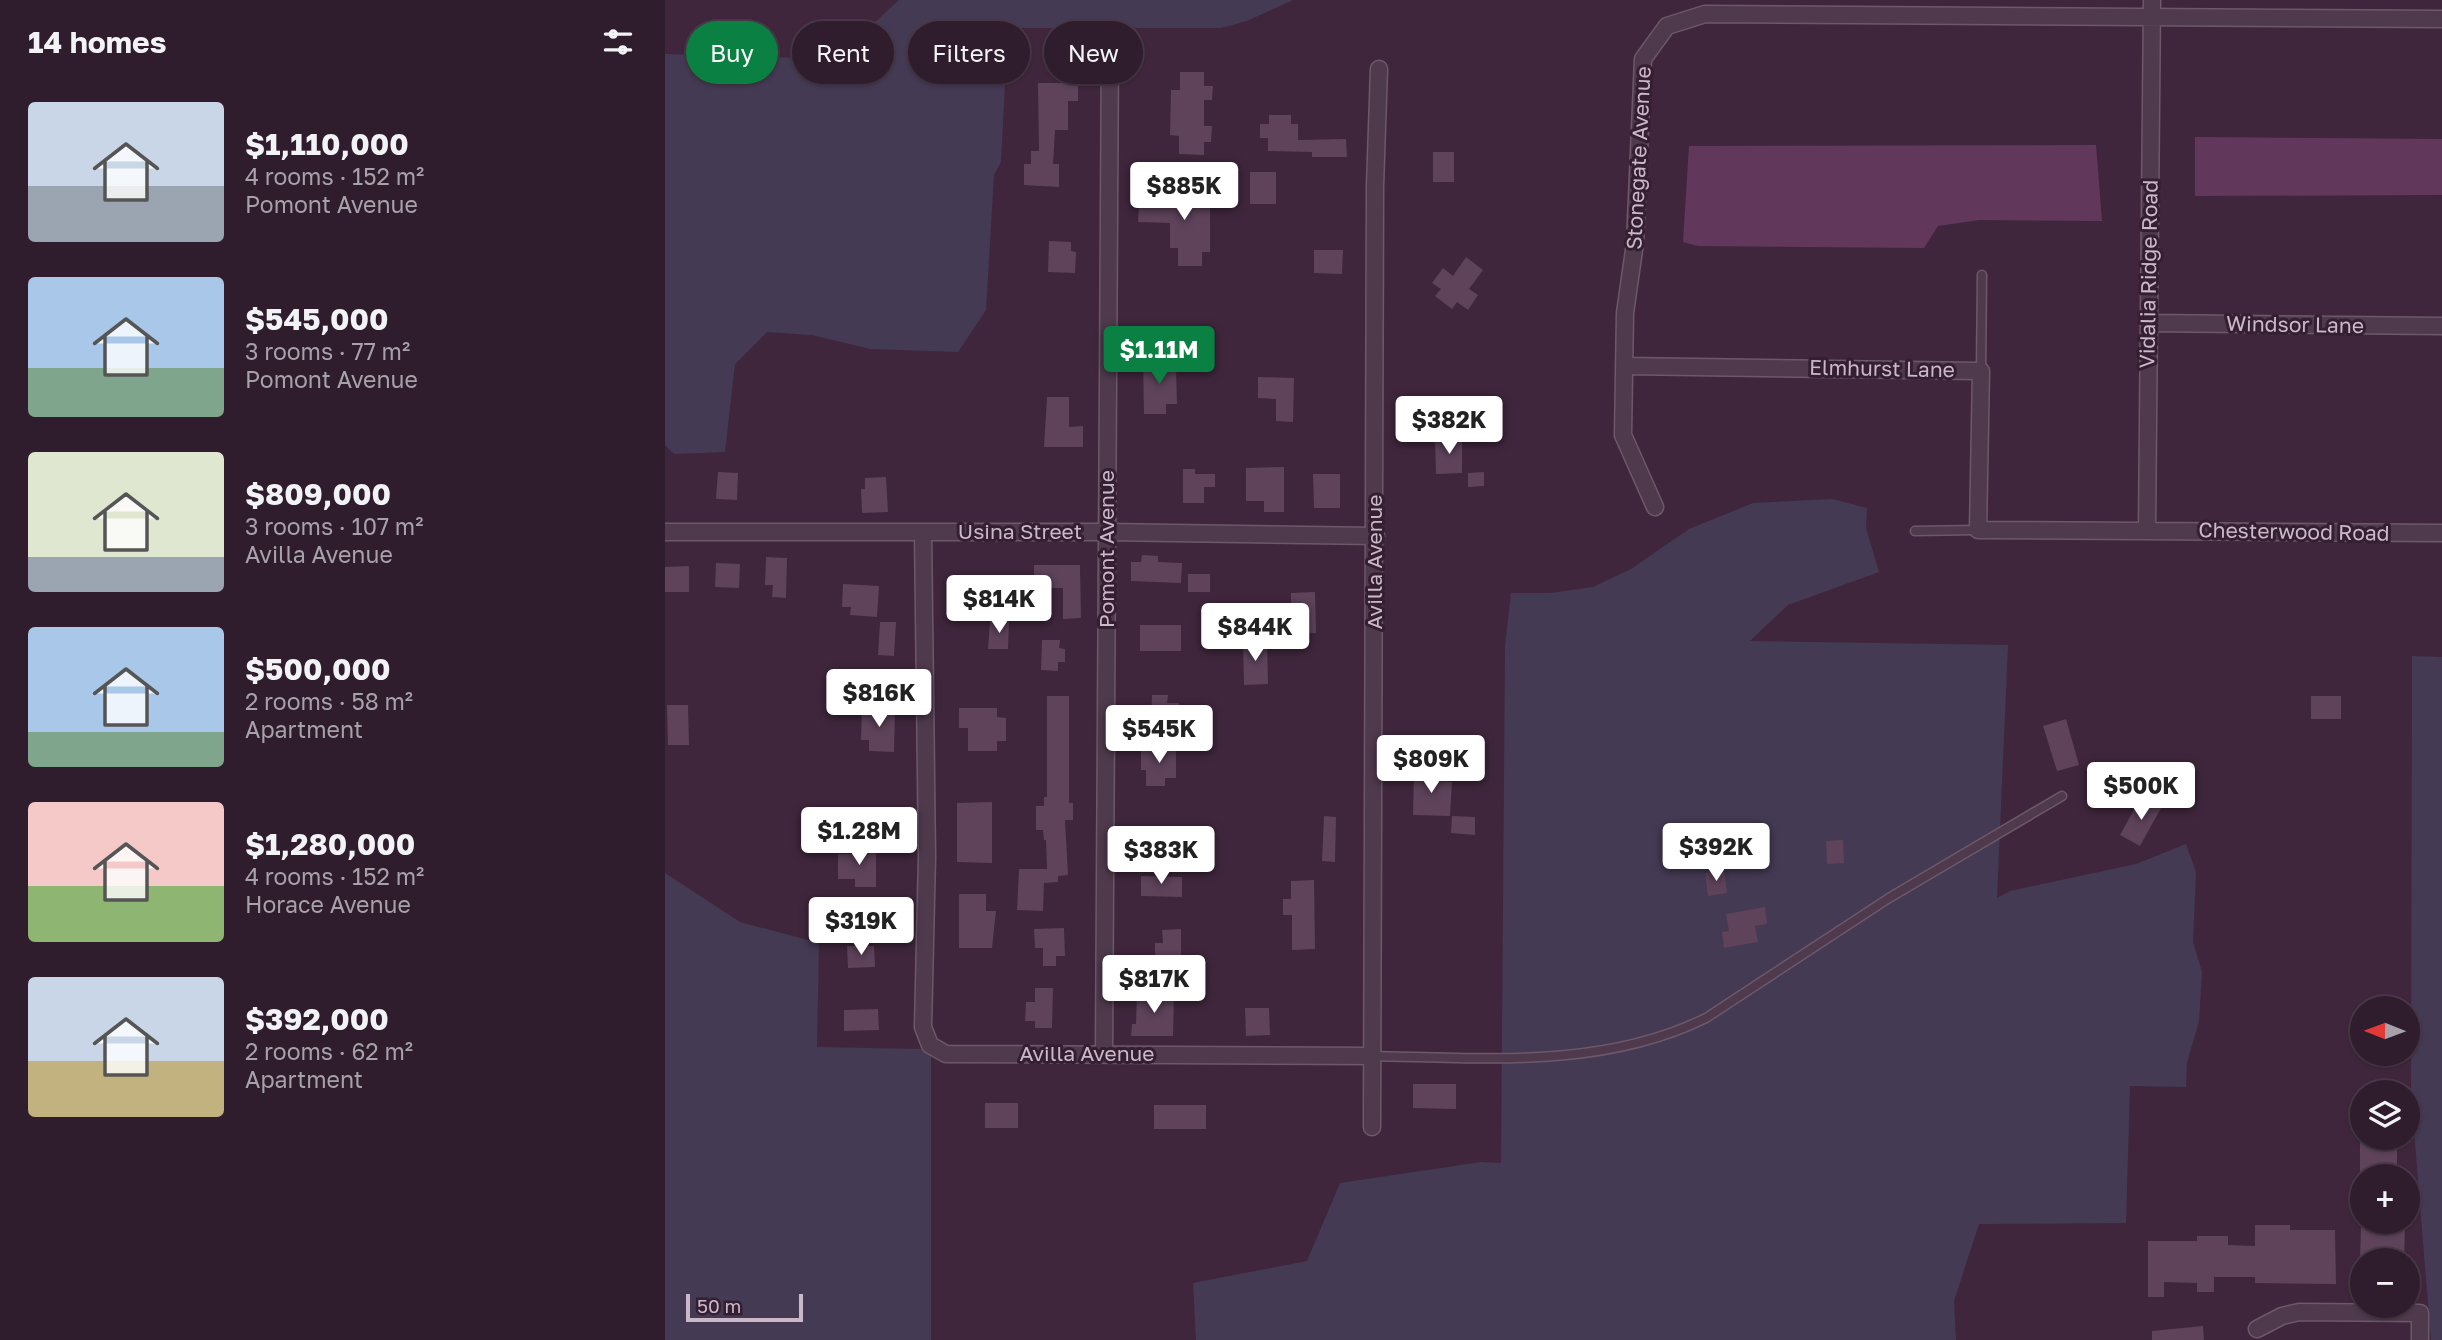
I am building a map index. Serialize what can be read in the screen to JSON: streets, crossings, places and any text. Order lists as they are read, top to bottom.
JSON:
{
  "streets": {
    "street": [
      "Stonegate Avenue",
      "Vidalia Ridge Road",
      "Windsor Lane",
      "Elmhurst Lane",
      "Usina Street",
      "Chesterwood Road",
      "Pomont Avenue",
      "Avilla Avenue"
    ]
  },
  "crossings": [
    ["Stonegate Avenue", "Vidalia Ridge Road"],
    ["Stonegate Avenue", "Elmhurst Lane"],
    ["Vidalia Ridge Road", "Windsor Lane"],
    ["Vidalia Ridge Road", "Chesterwood Road"],
    ["Usina Street", "Pomont Avenue"],
    ["Usina Street", "Avilla Avenue"],
    ["Pomont Avenue", "Avilla Avenue"]
  ],
  "scale_bar": "50 m",
  "north": "left",
  "page": {
    "heading": "14 homes",
    "chip": [
      "Buy",
      "Rent",
      "Filters",
      "New"
    ],
    "list": [
      {
        "name": "$1,110,000",
        "note": "4 rooms · 152 m² · Pomont Avenue"
      },
      {
        "name": "$545,000",
        "note": "3 rooms · 77 m² · Pomont Avenue"
      },
      {
        "name": "$809,000",
        "note": "3 rooms · 107 m² · Avilla Avenue"
      },
      {
        "name": "$500,000",
        "note": "2 rooms · 58 m² · Apartment"
      },
      {
        "name": "$1,280,000",
        "note": "4 rooms · 152 m² · Horace Avenue"
      },
      {
        "name": "$392,000",
        "note": "2 rooms · 62 m² · Apartment"
      }
    ],
    "price": [
      "$885K",
      "$1.11M",
      "$382K",
      "$814K",
      "$844K",
      "$816K",
      "$545K",
      "$809K",
      "$500K",
      "$1.28M",
      "$392K",
      "$383K",
      "$319K",
      "$817K"
    ],
    "map_buttons": ["+", "−"],
    "scale": "50 m"
  }
}
